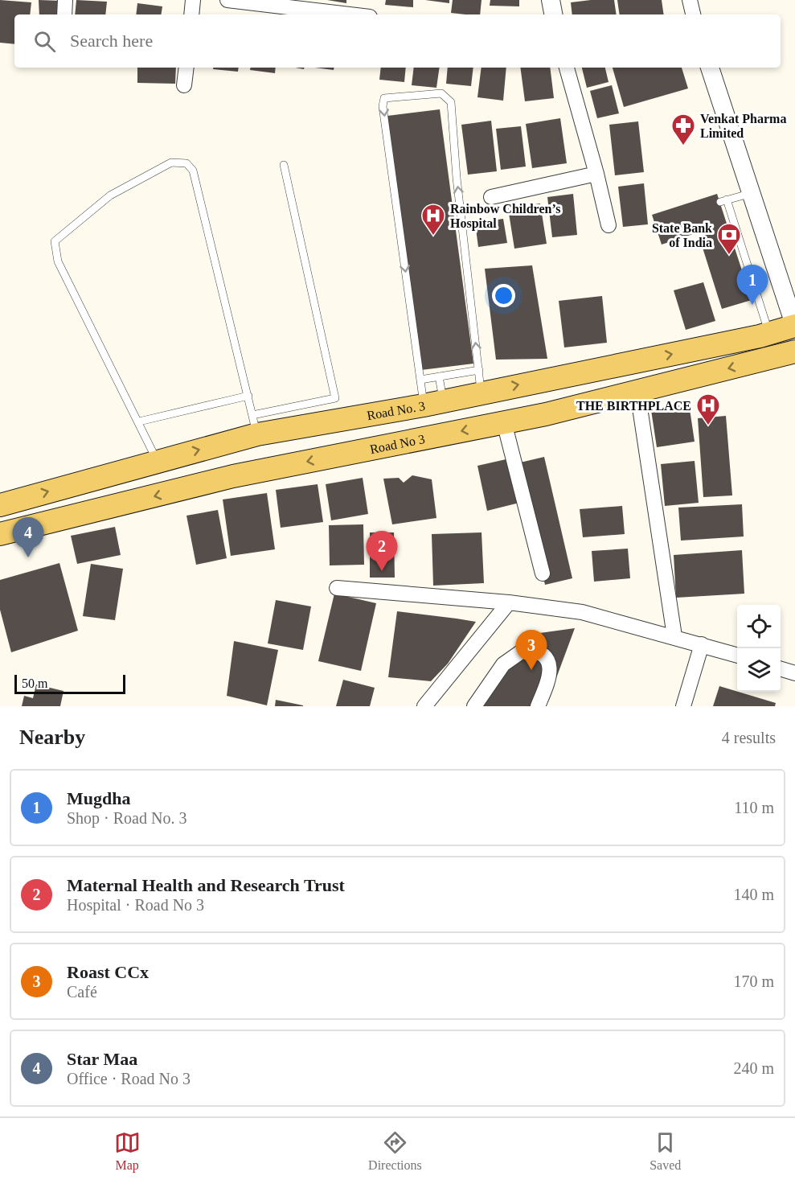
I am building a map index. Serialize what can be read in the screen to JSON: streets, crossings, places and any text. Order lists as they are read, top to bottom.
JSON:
{
  "streets": {
    "main road": ["Road No. 3", "Road No 3"]
  },
  "one_way": ["Road No. 3", "Road No 3"],
  "places": {
    "pharmacy": ["Venkat Pharma Limited"],
    "hospital": ["Rainbow Children’s Hospital", "THE BIRTHPLACE"],
    "bank": ["State Bank of India"]
  },
  "scale_bar": "50 m",
  "page": {
    "search": "Search here",
    "pins": [
      "1",
      "4",
      "2",
      "3"
    ],
    "scale": "50 m",
    "heading": ["Nearby", "4 results"],
    "list": [
      {
        "mark": "1",
        "name": "Mugdha",
        "note": "Shop · Road No. 3",
        "value": "110 m"
      },
      {
        "mark": "2",
        "name": "Maternal Health and Research Trust",
        "note": "Hospital · Road No 3",
        "value": "140 m"
      },
      {
        "mark": "3",
        "name": "Roast CCx",
        "note": "Café",
        "value": "170 m"
      },
      {
        "mark": "4",
        "name": "Star Maa",
        "note": "Office · Road No 3",
        "value": "240 m"
      }
    ],
    "nav": ["Map", "Directions", "Saved"]
  }
}
